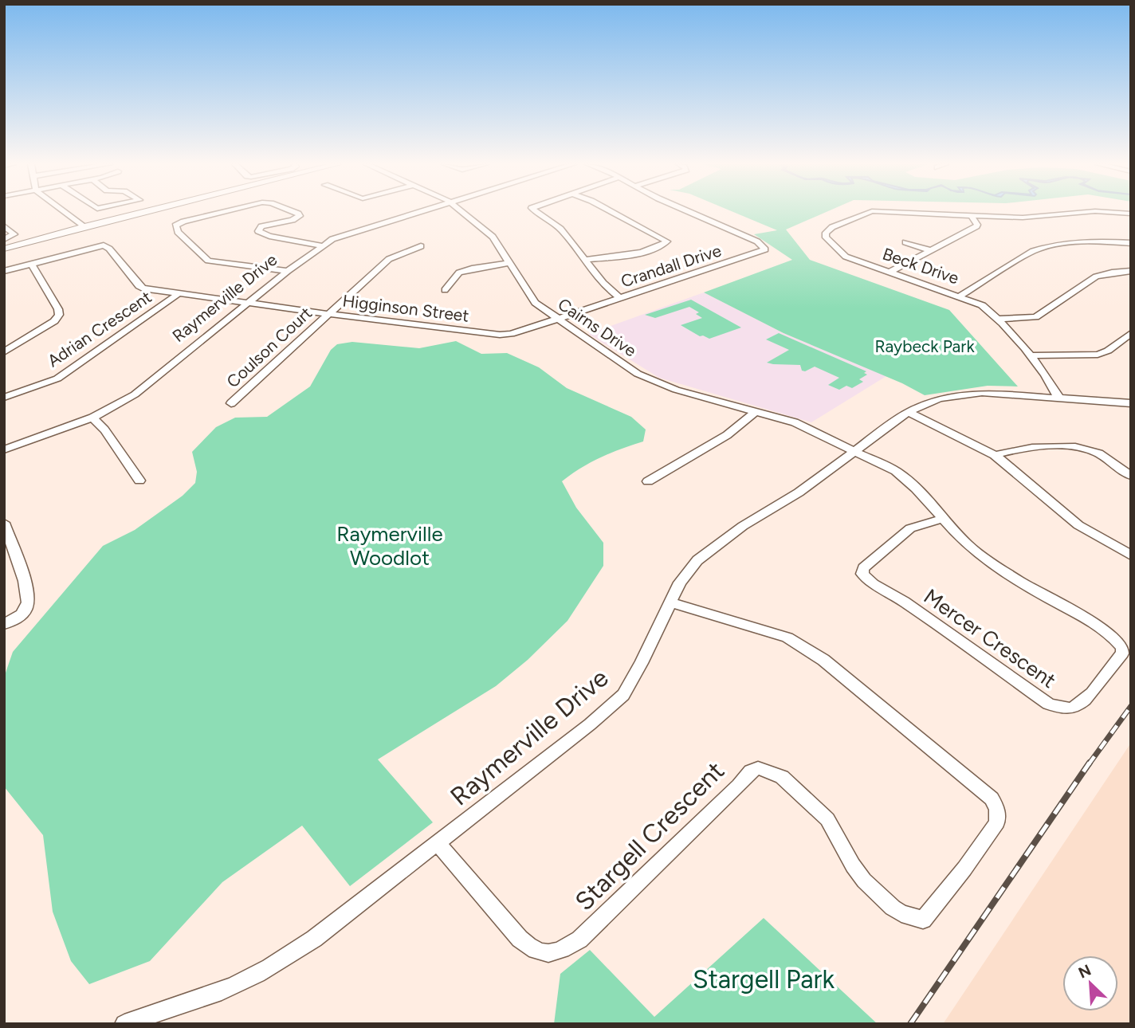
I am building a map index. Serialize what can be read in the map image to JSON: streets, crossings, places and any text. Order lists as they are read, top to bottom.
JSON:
{
  "streets": {
    "street": [
      "Crandall Drive",
      "Beck Drive",
      "Raymerville Drive",
      "Higginson Street",
      "Cairns Drive",
      "Adrian Crescent",
      "Coulson Court",
      "Mercer Crescent",
      "Stargell Crescent"
    ]
  },
  "crossings": [
    ["Crandall Drive", "Higginson Street"],
    ["Crandall Drive", "Cairns Drive"],
    ["Beck Drive", "Raymerville Drive"],
    ["Raymerville Drive", "Higginson Street"],
    ["Raymerville Drive", "Cairns Drive"],
    ["Raymerville Drive", "Adrian Crescent"],
    ["Raymerville Drive", "Mercer Crescent"],
    ["Raymerville Drive", "Stargell Crescent"],
    ["Higginson Street", "Cairns Drive"],
    ["Higginson Street", "Adrian Crescent"],
    ["Higginson Street", "Coulson Court"],
    ["Cairns Drive", "Mercer Crescent"]
  ],
  "parks": ["Raybeck Park", "Raymerville Woodlot", "Stargell Park"],
  "north": "top left"
}
